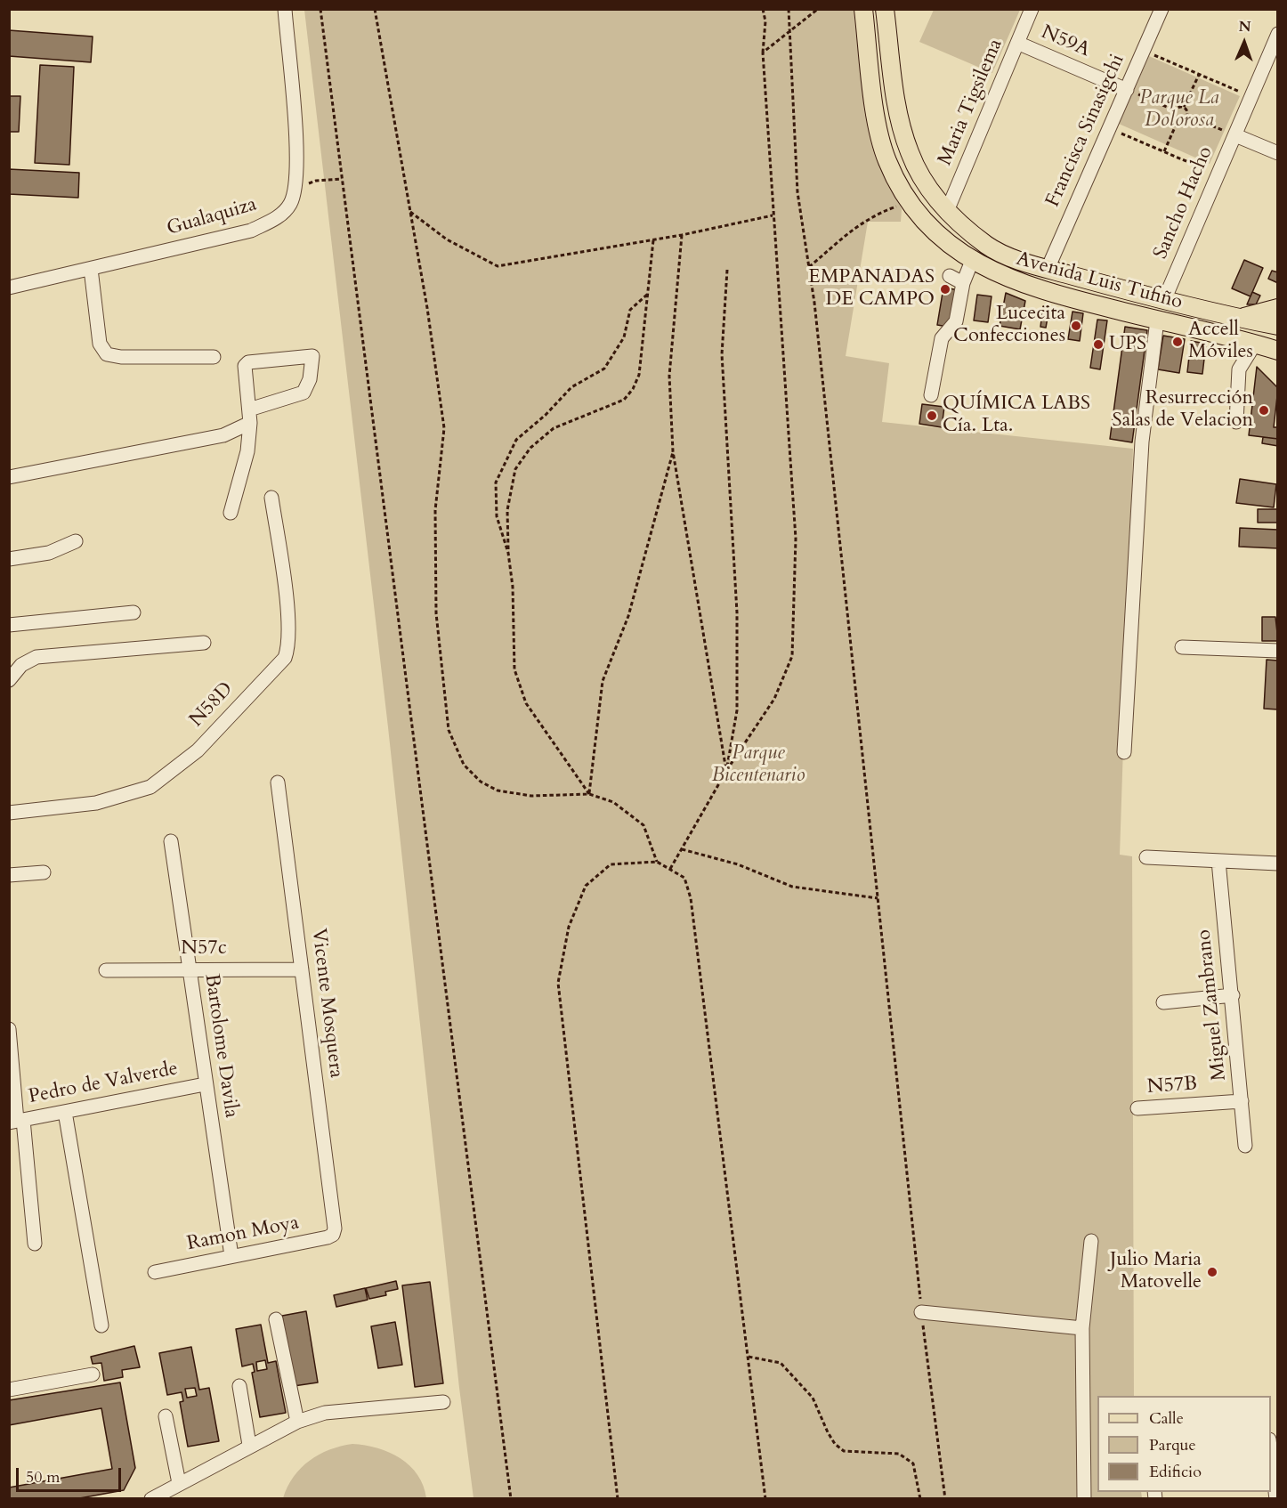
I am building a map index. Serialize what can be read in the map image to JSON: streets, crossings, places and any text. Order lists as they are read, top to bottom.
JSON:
{
  "streets": {
    "main road": ["Avenida Luis Tufiño"],
    "street": [
      "N59A",
      "Maria Tigsilema",
      "Francisca Sinasigchi",
      "Sancho Hacho",
      "Gualaquiza",
      "N58D",
      "N57c",
      "Vicente Mosquera",
      "Miguel Zambrano",
      "Bartolome Davila",
      "Pedro de Valverde",
      "N57B",
      "Ramon Moya"
    ]
  },
  "crossings": [
    ["N59A", "Maria Tigsilema"],
    ["N59A", "Francisca Sinasigchi"],
    ["Maria Tigsilema", "Avenida Luis Tufiño"],
    ["Francisca Sinasigchi", "Avenida Luis Tufiño"],
    ["Sancho Hacho", "Avenida Luis Tufiño"],
    ["N57c", "Vicente Mosquera"],
    ["N57c", "Bartolome Davila"],
    ["Vicente Mosquera", "Ramon Moya"],
    ["Miguel Zambrano", "N57B"],
    ["Bartolome Davila", "Pedro de Valverde"],
    ["Bartolome Davila", "Ramon Moya"]
  ],
  "parks": ["Parque La Dolorosa", "Parque Bicentenario"],
  "places": [
    "EMPANADAS DE CAMPO",
    "Lucecita Confecciones",
    "Accell Móviles",
    "UPS",
    "Resurrección Salas de Velacion",
    "QUÍMICA LABS Cía. Lta.",
    "Julio Maria Matovelle"
  ],
  "legend": ["Calle", "Parque", "Edificio"],
  "scale_bar": "50 m",
  "north": "top"
}
